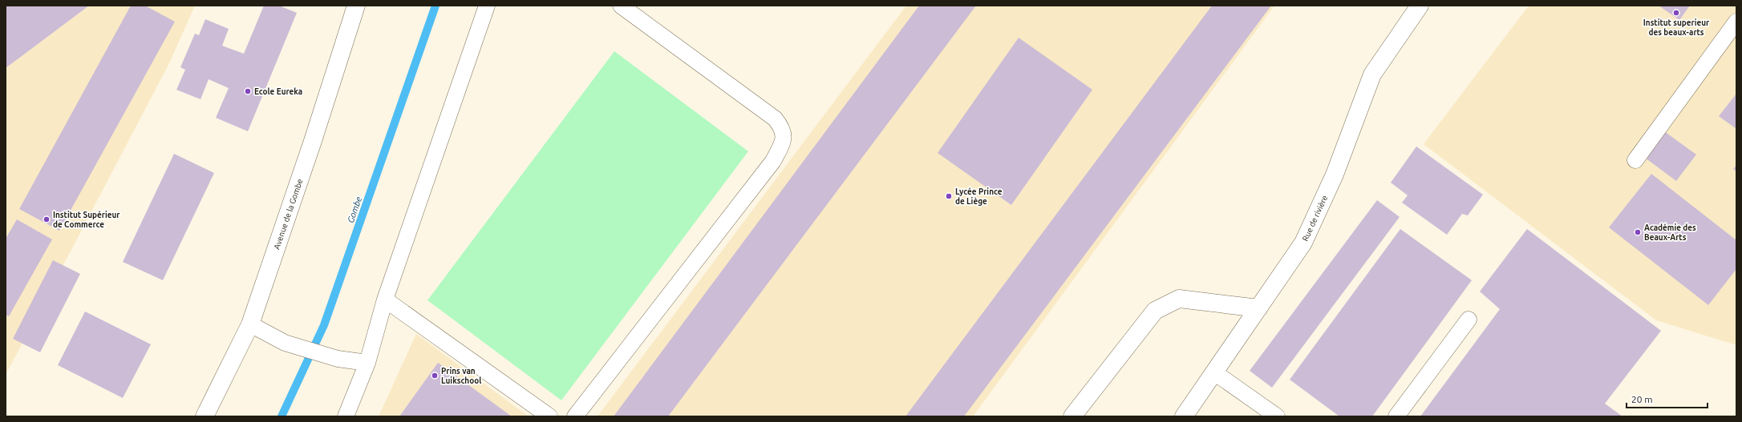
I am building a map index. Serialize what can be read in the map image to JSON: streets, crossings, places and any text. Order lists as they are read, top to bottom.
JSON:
{
  "streets": {
    "street": ["Avenue de la Gombe", "Rue de rivière"]
  },
  "water": ["Gombe"],
  "places": [
    "Institut superieur des beaux-arts",
    "Ecole Eureka",
    "Lycée Prince de Liège",
    "Institut Supérieur de Commerce",
    "Académie des Beaux-Arts",
    "Prins van Luikschool"
  ],
  "scale_bar": "20 m"
}
